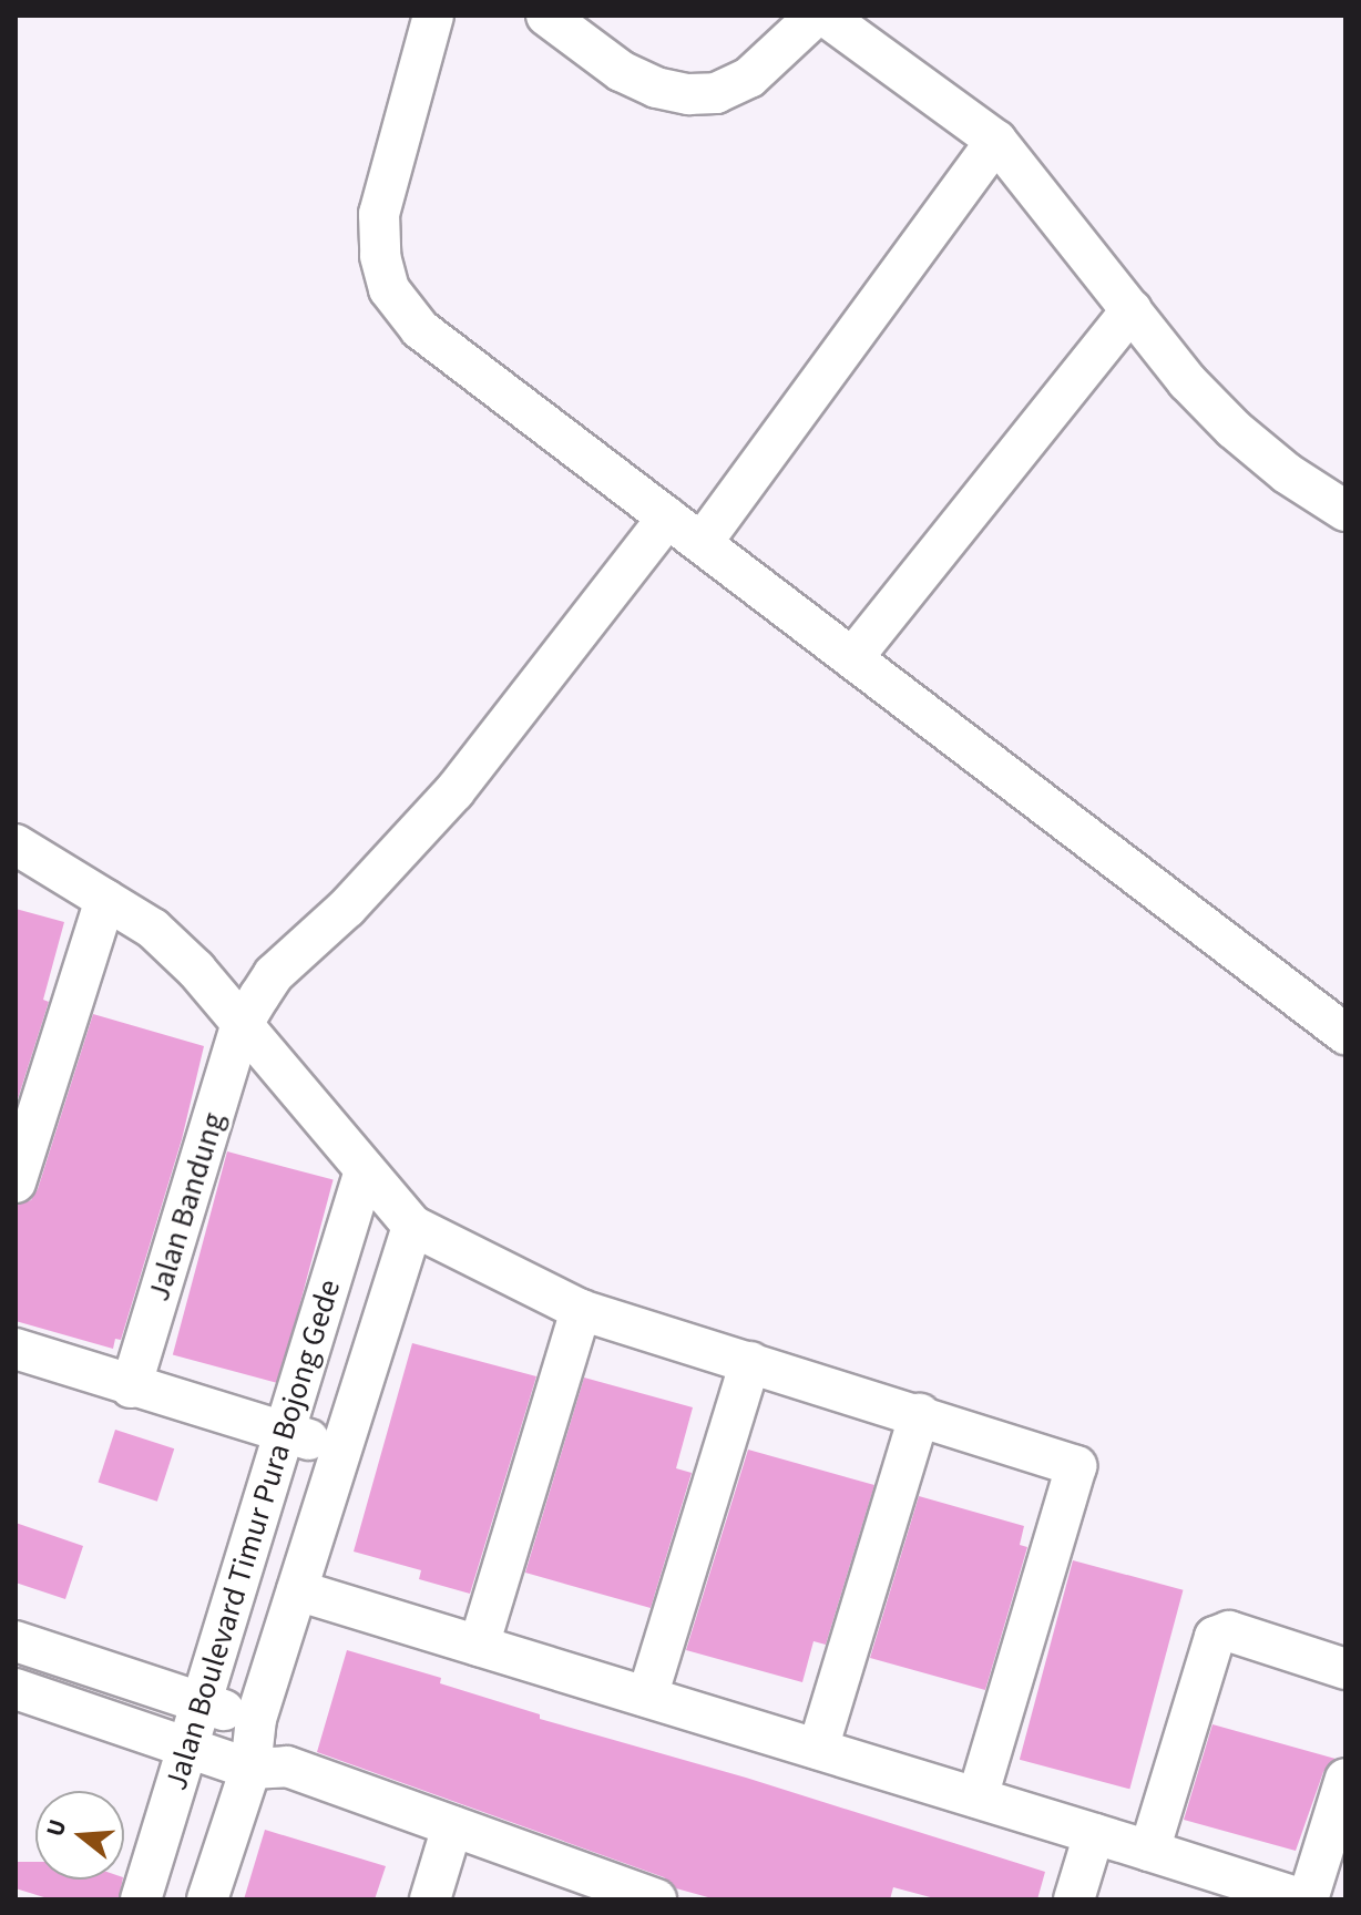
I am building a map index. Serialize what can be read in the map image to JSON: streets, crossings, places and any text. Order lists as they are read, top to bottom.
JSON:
{
  "streets": {
    "street": ["Jalan Bandung", "Jalan Boulevard Timur Pura Bojong Gede"]
  },
  "north": "left"
}
